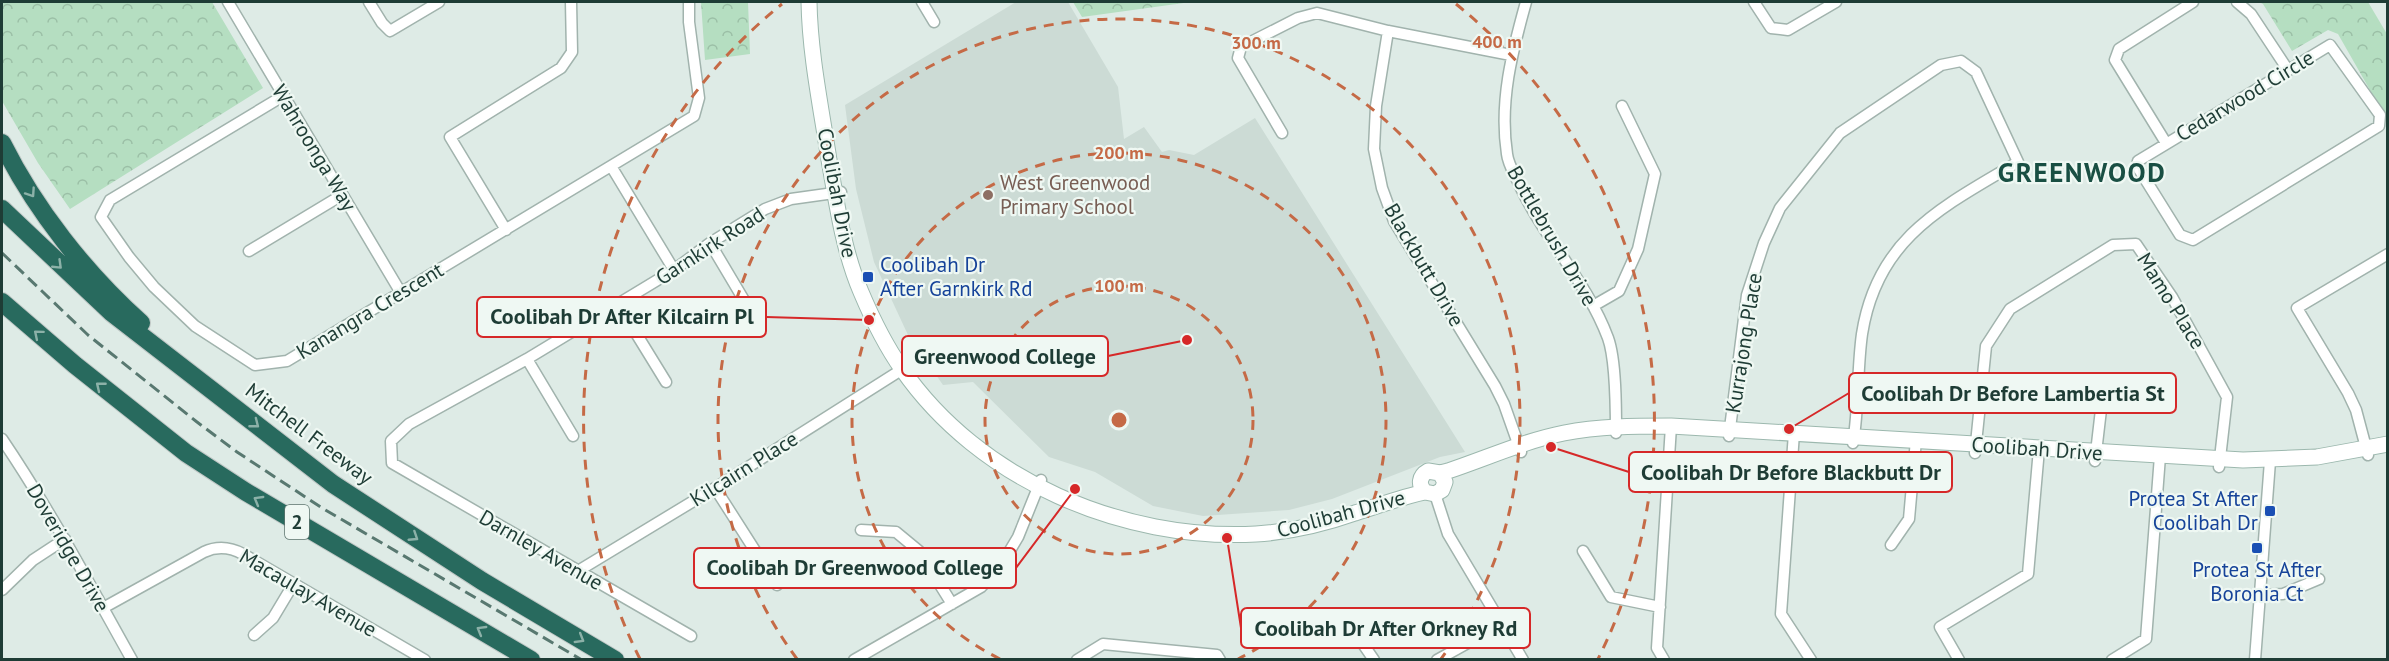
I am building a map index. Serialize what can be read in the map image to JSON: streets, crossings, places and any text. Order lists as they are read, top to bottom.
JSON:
{
  "streets": {
    "highway": ["Mitchell Freeway", "2"],
    "main road": ["Coolibah Drive"],
    "street": [
      "Cedarwood Circle",
      "Wahroonga Way",
      "Bottlebrush Drive",
      "Garnkirk Road",
      "Blackbutt Drive",
      "Mamo Place",
      "Kanangra Crescent",
      "Kurrajong Place",
      "Kilcairn Place",
      "Doveridge Drive",
      "Darnley Avenue",
      "Macaulay Avenue"
    ]
  },
  "crossings": [
    ["Wahroonga Way", "Kanangra Crescent"],
    ["Coolibah Drive", "Bottlebrush Drive"],
    ["Coolibah Drive", "Garnkirk Road"],
    ["Coolibah Drive", "Blackbutt Drive"],
    ["Coolibah Drive", "Mamo Place"],
    ["Coolibah Drive", "Kurrajong Place"],
    ["Coolibah Drive", "Kilcairn Place"],
    ["Garnkirk Road", "Darnley Avenue"],
    ["Kilcairn Place", "Darnley Avenue"],
    ["Doveridge Drive", "Macaulay Avenue"]
  ],
  "districts": ["GREENWOOD"],
  "places": {
    "other": [
      "West Greenwood Primary School",
      "Coolibah Dr After Kilcairn Pl",
      "Greenwood College",
      "Coolibah Dr Before Lambertia St",
      "Coolibah Dr Before Blackbutt Dr",
      "Coolibah Dr Greenwood College",
      "Coolibah Dr After Orkney Rd"
    ],
    "transit": ["Coolibah Dr After Garnkirk Rd", "Protea St After Coolibah Dr", "Protea St After Boronia Ct"]
  },
  "rings": [
    "400 m",
    "300 m",
    "200 m",
    "100 m"
  ]
}
